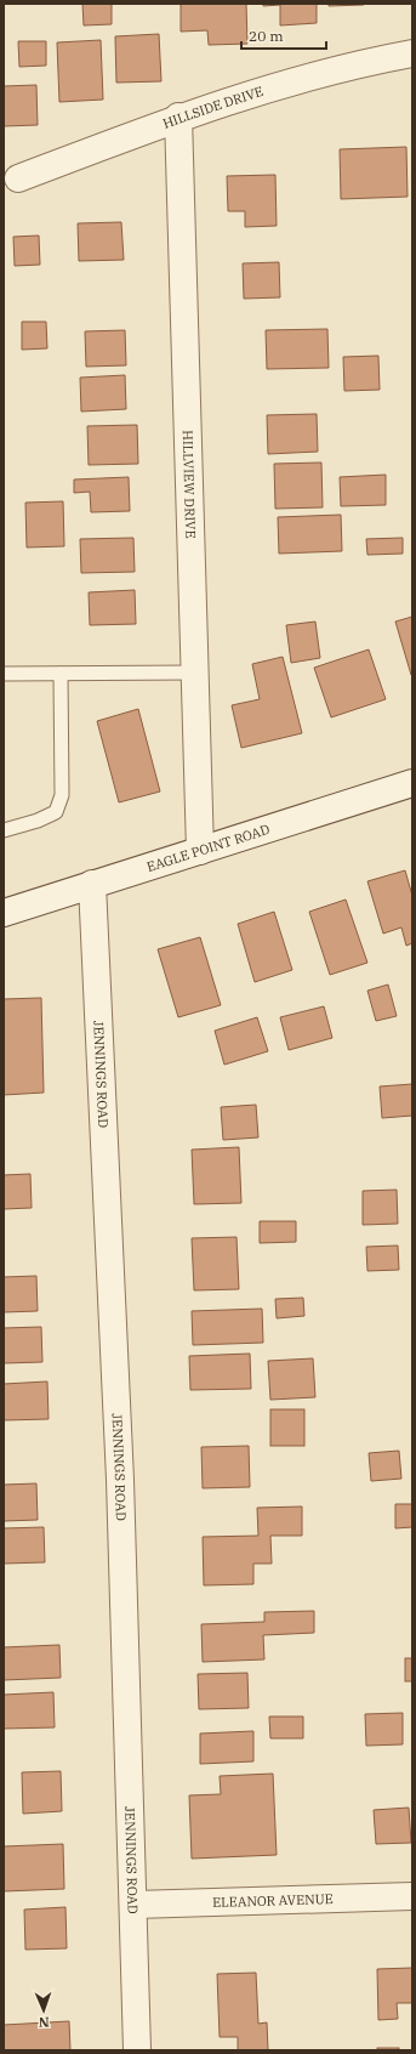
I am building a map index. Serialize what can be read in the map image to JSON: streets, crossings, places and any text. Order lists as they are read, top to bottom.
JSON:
{
  "streets": {
    "street": [
      "HILLSIDE DRIVE",
      "HILLVIEW DRIVE",
      "EAGLE POINT ROAD",
      "JENNINGS ROAD",
      "ELEANOR AVENUE"
    ]
  },
  "crossings": [
    ["HILLSIDE DRIVE", "HILLVIEW DRIVE"],
    ["HILLVIEW DRIVE", "EAGLE POINT ROAD"],
    ["EAGLE POINT ROAD", "JENNINGS ROAD"],
    ["JENNINGS ROAD", "ELEANOR AVENUE"]
  ],
  "scale_bar": "20 m",
  "north": "bottom"
}
